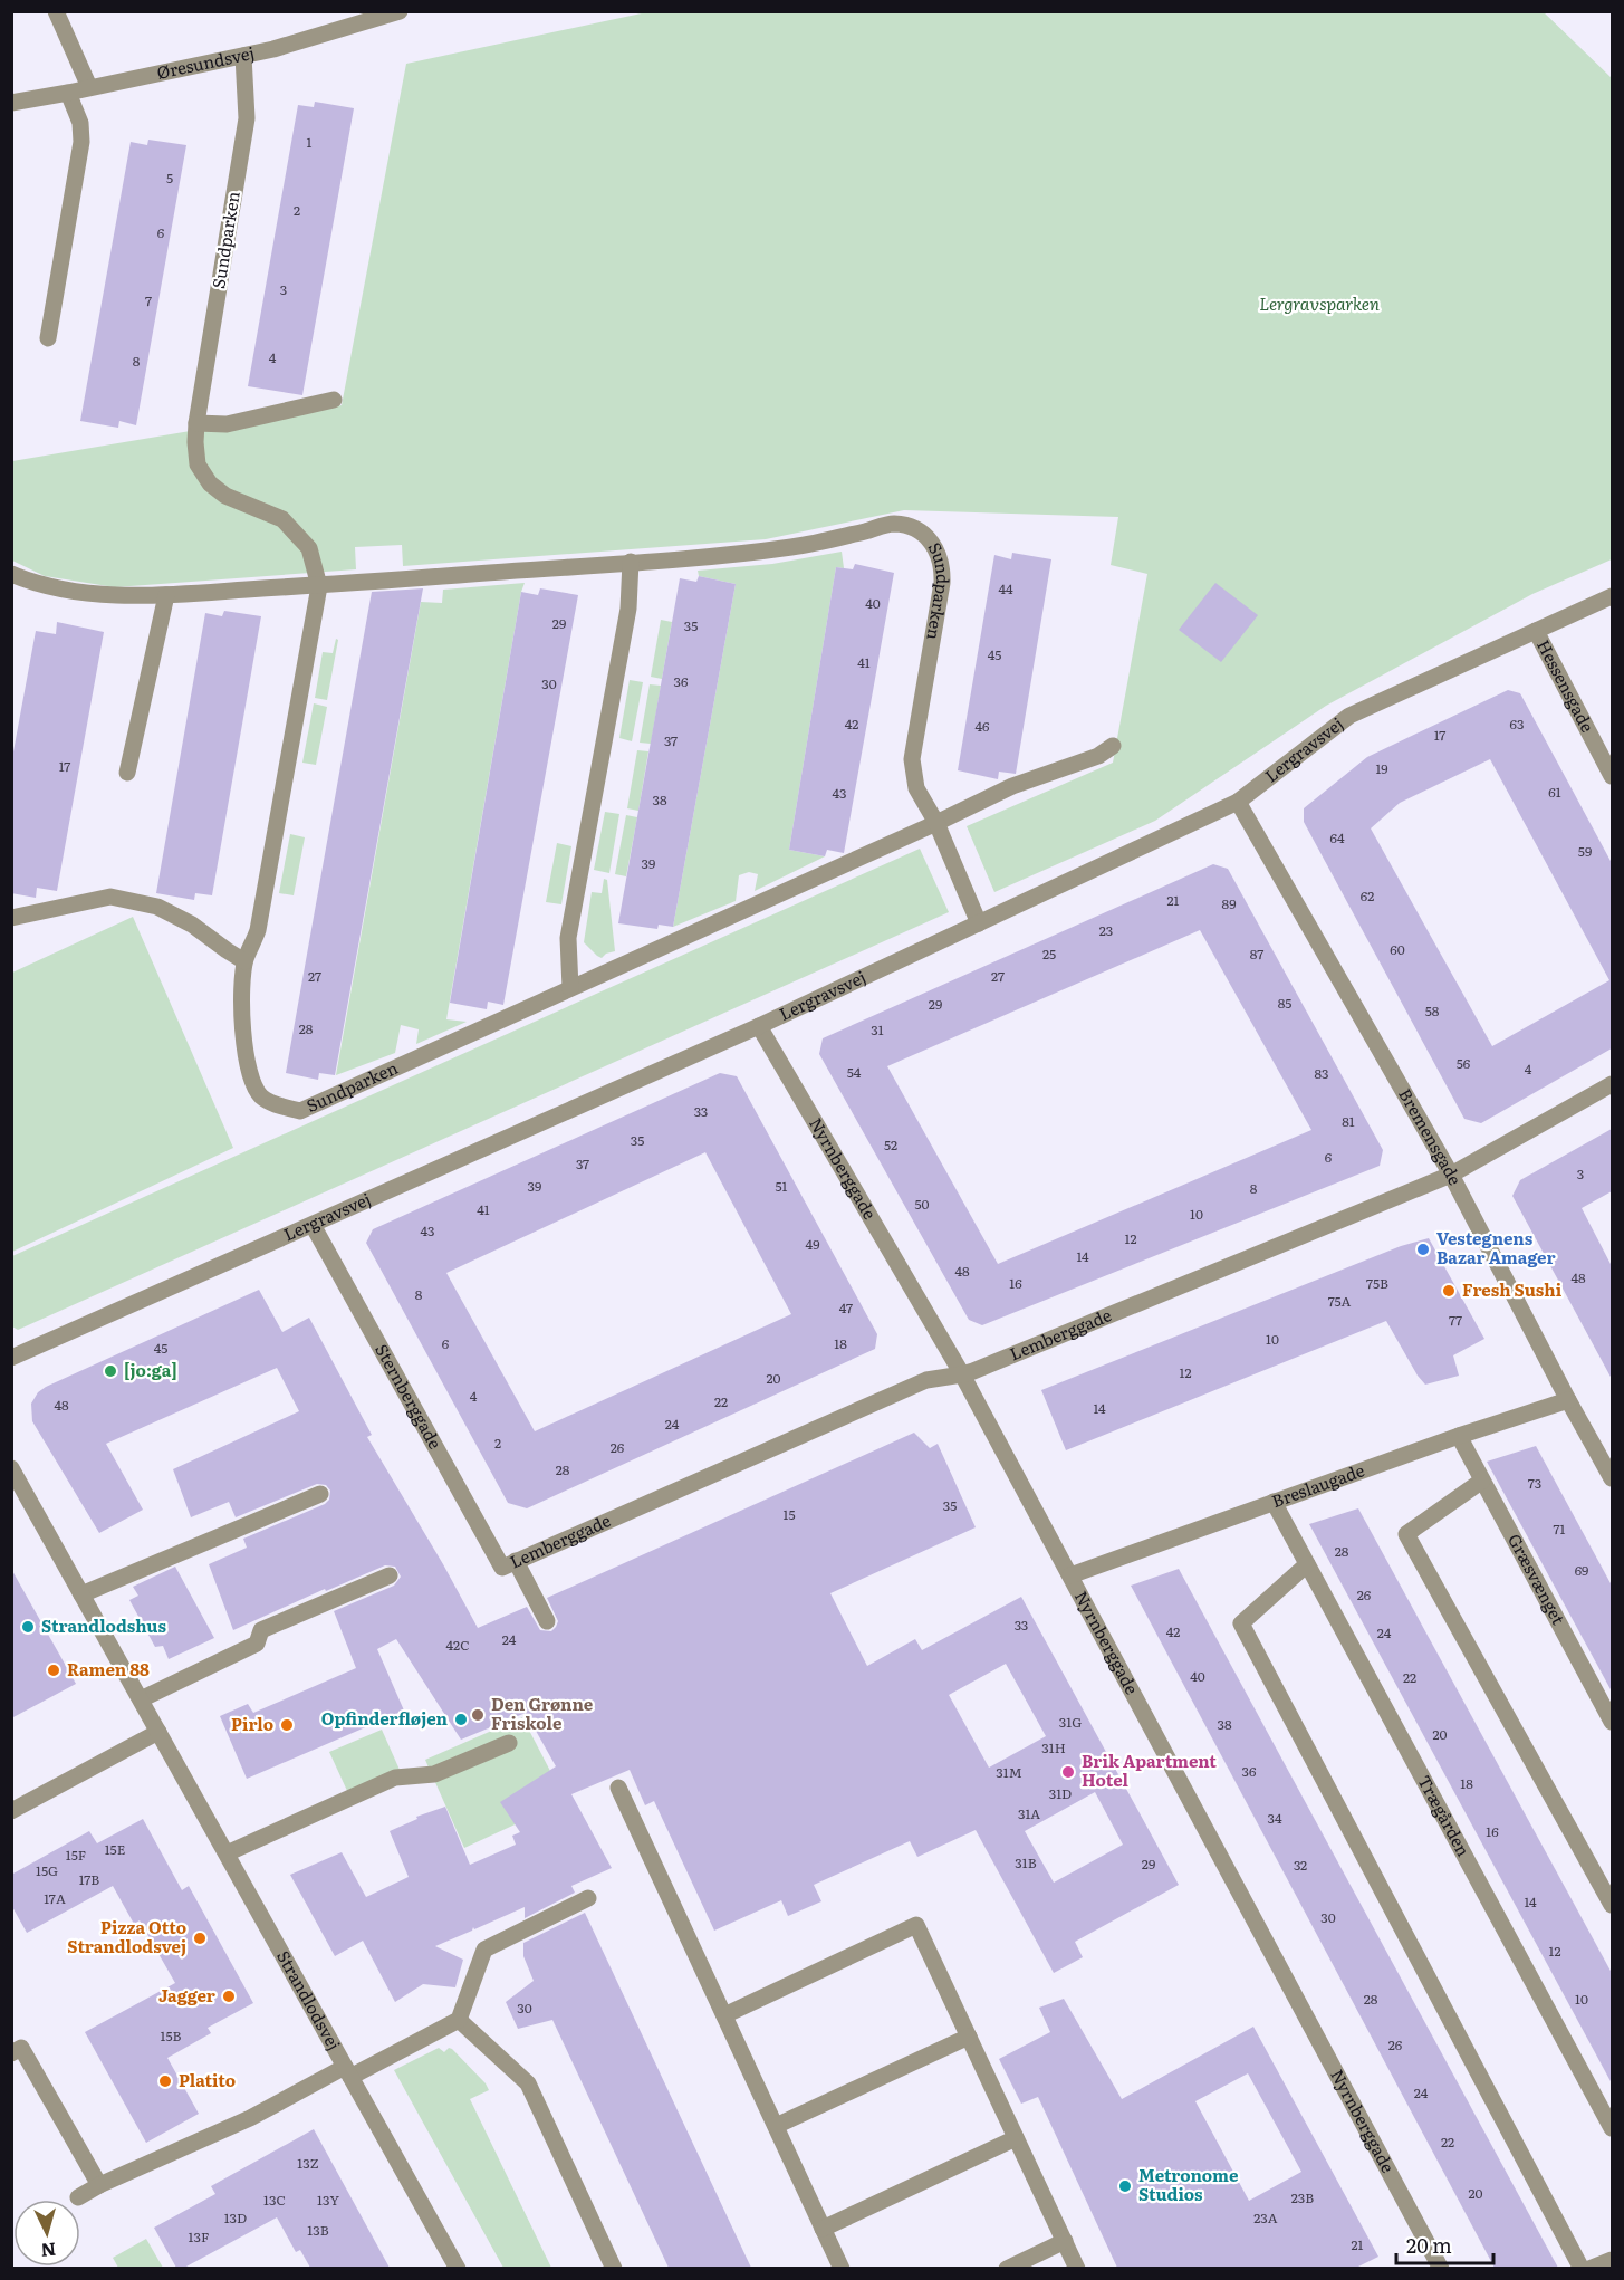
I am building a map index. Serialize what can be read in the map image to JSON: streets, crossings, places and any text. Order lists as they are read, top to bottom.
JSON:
{
  "streets": {
    "street": [
      "Øresundsvej",
      "Sundparken",
      "Hessensgade",
      "Lergravsvej",
      "Bremensgade",
      "Nyrnberggade",
      "Lemberggade",
      "Sternberggade",
      "Breslaugade",
      "Græsvænget",
      "Trægården",
      "Strandlodsvej"
    ]
  },
  "crossings": [
    ["Øresundsvej", "Sundparken"],
    ["Sundparken", "Lergravsvej"],
    ["Hessensgade", "Lergravsvej"],
    ["Lergravsvej", "Bremensgade"],
    ["Lergravsvej", "Nyrnberggade"],
    ["Lergravsvej", "Sternberggade"],
    ["Bremensgade", "Lemberggade"],
    ["Bremensgade", "Breslaugade"],
    ["Nyrnberggade", "Lemberggade"],
    ["Nyrnberggade", "Breslaugade"],
    ["Lemberggade", "Sternberggade"],
    ["Breslaugade", "Græsvænget"],
    ["Breslaugade", "Trægården"]
  ],
  "parks": ["Lergravsparken"],
  "places": [
    "Vestegnens Bazar Amager",
    "Fresh Sushi",
    "[jo:ga]",
    "Strandlodshus",
    "Ramen 88",
    "Den Grønne Friskole",
    "Opfinderfløjen",
    "Pirlo",
    "Brik Apartment Hotel",
    "Pizza Otto Strandlodsvej",
    "Jagger",
    "Platito",
    "Metronome Studios"
  ],
  "house_numbers": [
    "1",
    "5",
    "2",
    "6",
    "3",
    "7",
    "4",
    "8",
    "44",
    "40",
    "29",
    "35",
    "45",
    "41",
    "36",
    "30",
    "42",
    "63",
    "46",
    "17",
    "37",
    "17",
    "19",
    "61",
    "43",
    "38",
    "64",
    "59",
    "39",
    "62",
    "21",
    "89",
    "23",
    "60",
    "25",
    "87",
    "27",
    "27",
    "85",
    "29",
    "58",
    "28",
    "31",
    "56",
    "4",
    "54",
    "83",
    "33",
    "81",
    "35",
    "52",
    "6",
    "37",
    "3",
    "39",
    "51",
    "8",
    "50",
    "41",
    "10",
    "43",
    "12",
    "49",
    "14",
    "48",
    "48",
    "16",
    "75B",
    "8",
    "75A",
    "47",
    "77",
    "10",
    "6",
    "18",
    "45",
    "12",
    "20",
    "4",
    "22",
    "48",
    "14",
    "24",
    "2",
    "26",
    "28",
    "73",
    "35",
    "15",
    "71",
    "28",
    "69",
    "26",
    "33",
    "42",
    "24",
    "24",
    "42C",
    "40",
    "22",
    "31G",
    "38",
    "20",
    "31H",
    "36",
    "31M",
    "18",
    "31D",
    "31A",
    "34",
    "16",
    "15E",
    "15F",
    "31B",
    "29",
    "32",
    "15G",
    "17B",
    "17A",
    "14",
    "30",
    "12",
    "28",
    "10",
    "30",
    "15B",
    "26",
    "24",
    "22",
    "13Z",
    "20",
    "23B",
    "13C",
    "13Y",
    "13D",
    "23A",
    "13B",
    "13F",
    "21"
  ],
  "scale_bar": "20 m",
  "north": "bottom"
}
